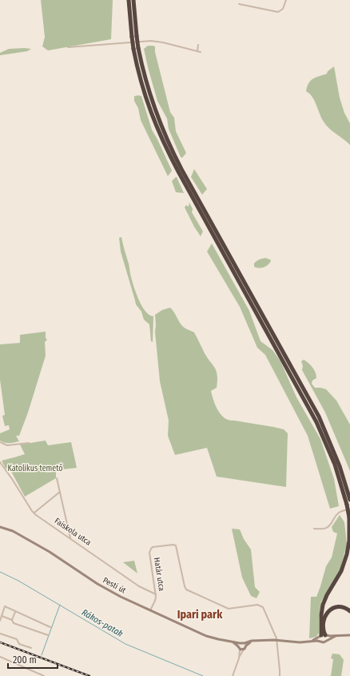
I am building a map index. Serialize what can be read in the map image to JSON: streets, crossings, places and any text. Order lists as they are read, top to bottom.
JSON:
{
  "streets": {
    "main road": ["Pesti út"],
    "street": ["Faiskola utca", "Határ utca"]
  },
  "crossings": [
    ["Faiskola utca", "Határ utca"],
    ["Határ utca", "Pesti út"]
  ],
  "districts": ["Ipari park"],
  "water": ["Rákos-patak"],
  "parks": ["Katolikus temető"],
  "scale_bar": "200 m"
}
